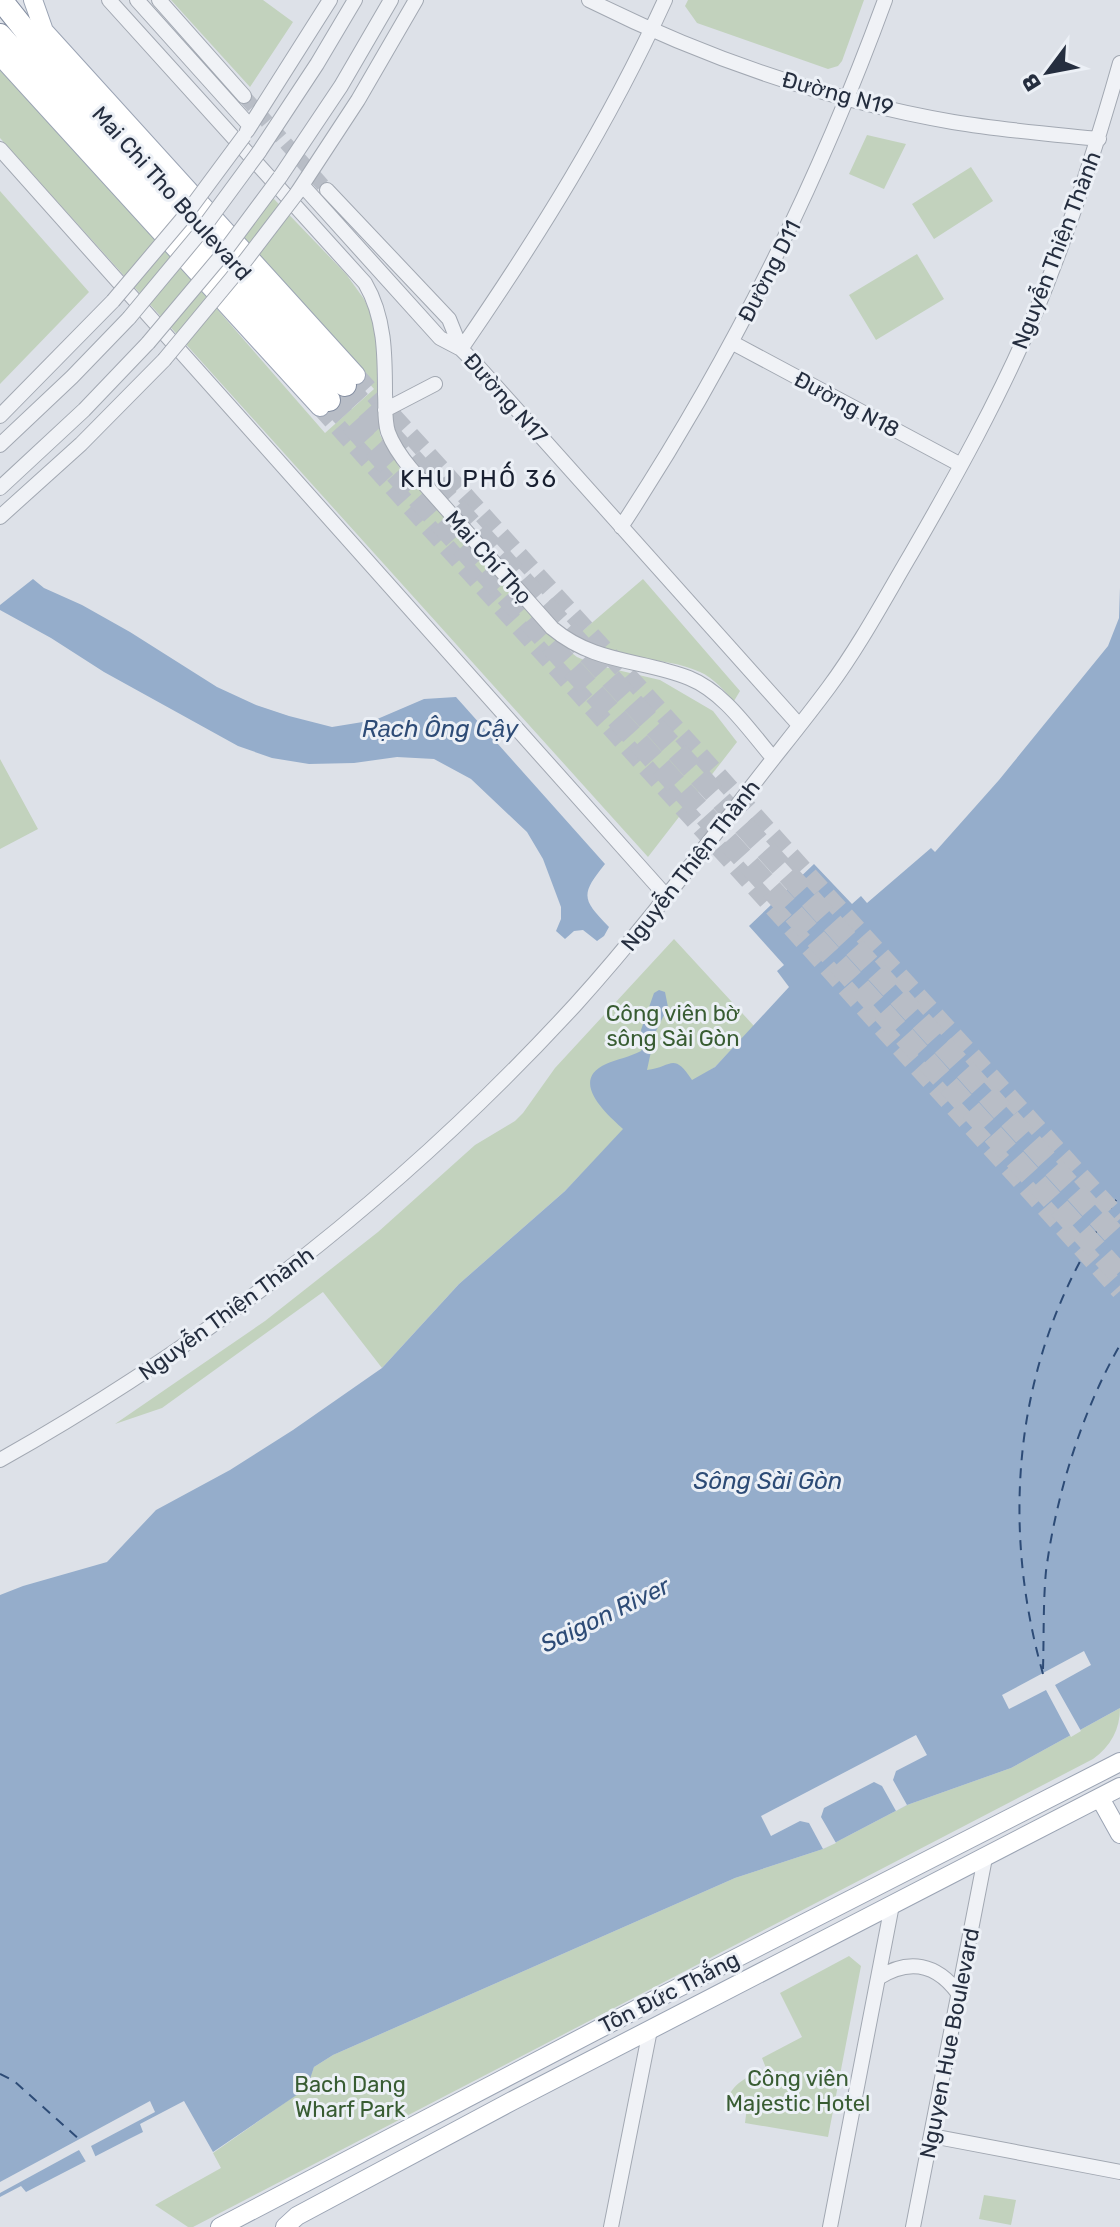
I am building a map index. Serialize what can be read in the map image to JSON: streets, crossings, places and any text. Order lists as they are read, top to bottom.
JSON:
{
  "streets": {
    "highway": ["Mai Chi Tho Boulevard"],
    "main road": ["Tôn Ðức Thắng"],
    "street": [
      "Đường N19",
      "Nguyễn Thiện Thành",
      "Đường D11",
      "Đường N17",
      "Đường N18",
      "Mai Chí Thọ",
      "Nguyen Hue Boulevard"
    ]
  },
  "crossings": [
    ["Đường N19", "Nguyễn Thiện Thành"],
    ["Đường N19", "Đường D11"],
    ["Nguyễn Thiện Thành", "Đường N17"],
    ["Nguyễn Thiện Thành", "Đường N18"],
    ["Nguyễn Thiện Thành", "Mai Chí Thọ"],
    ["Đường D11", "Đường N17"],
    ["Đường D11", "Đường N18"],
    ["Tôn Ðức Thắng", "Nguyen Hue Boulevard"]
  ],
  "districts": ["KHU PHỐ 36"],
  "water": ["Rạch Ông Cậy", "Sông Sài Gòn", "Saigon River"],
  "parks": ["Công viên bờ sông Sài Gòn", "Công viên Majestic Hotel", "Bach Dang Wharf Park"],
  "north": "bottom left"
}
